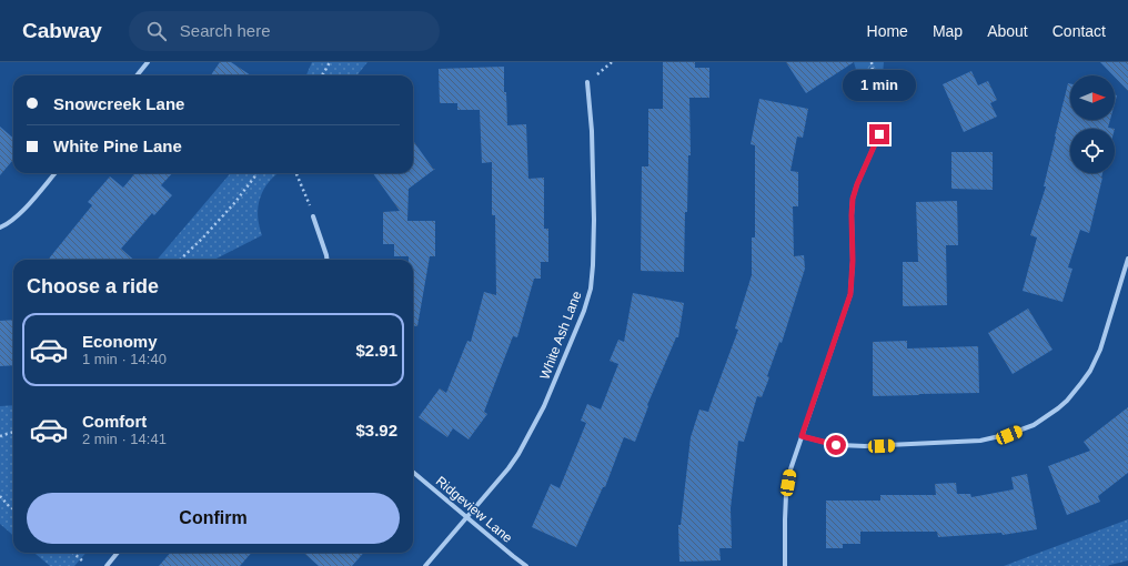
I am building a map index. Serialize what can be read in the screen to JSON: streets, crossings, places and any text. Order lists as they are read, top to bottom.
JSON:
{
  "streets": {
    "street": ["White Ash Lane", "Ridgeview Lane"]
  },
  "crossings": [
    ["White Ash Lane", "Ridgeview Lane"]
  ],
  "north": "right",
  "page": {
    "header": "Cabway",
    "search": "Search here",
    "nav": [
      "Home",
      "Map",
      "About",
      "Contact"
    ],
    "bubble": "1 min",
    "banner": ["Snowcreek Lane", "White Pine Lane"],
    "heading": "Choose a ride",
    "list": [
      {
        "name": "Economy",
        "note": "1 min · 14:40",
        "value": "$2.91"
      },
      {
        "name": "Comfort",
        "note": "2 min · 14:41",
        "value": "$3.92"
      }
    ],
    "buttons": "Confirm"
  }
}
